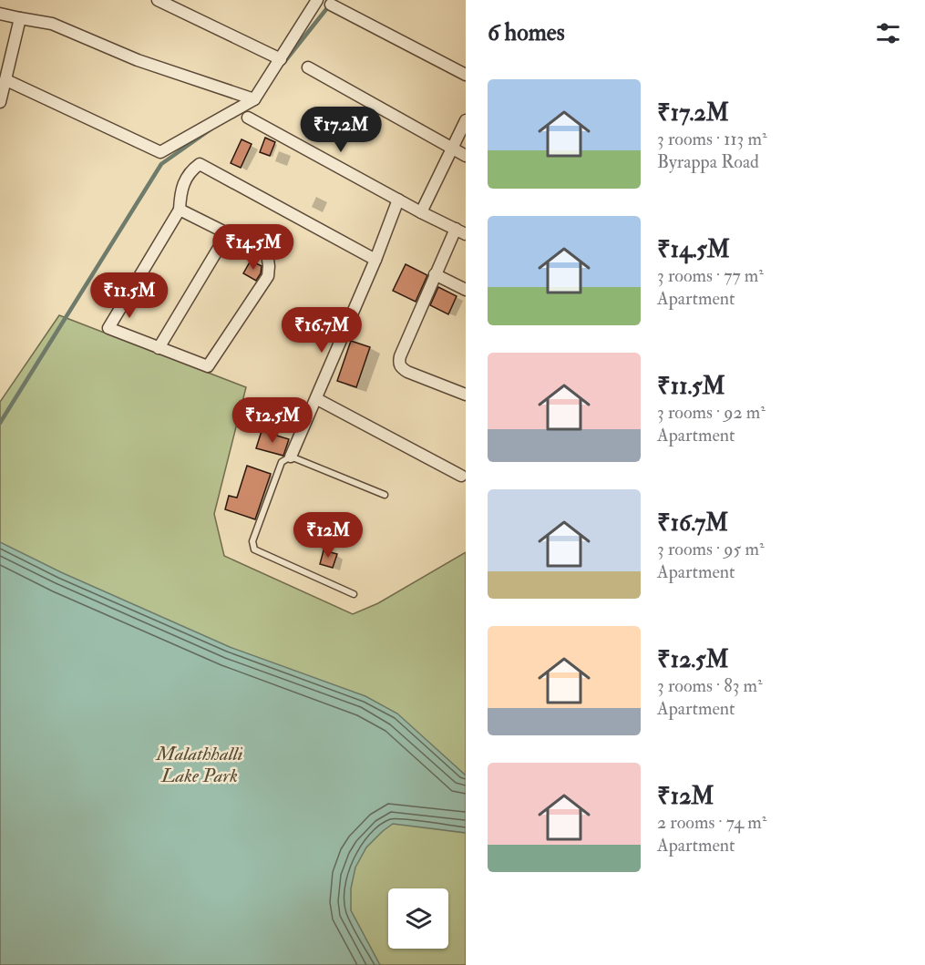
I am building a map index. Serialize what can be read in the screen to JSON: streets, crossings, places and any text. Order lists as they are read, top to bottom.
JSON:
{
  "parks": ["Malathhalli Lake Park"],
  "page": {
    "heading": "6 homes",
    "list": [
      {
        "name": "₹17.2M",
        "note": "3 rooms · 113 m² · Byrappa Road"
      },
      {
        "name": "₹14.5M",
        "note": "3 rooms · 77 m² · Apartment"
      },
      {
        "name": "₹11.5M",
        "note": "3 rooms · 92 m² · Apartment"
      },
      {
        "name": "₹16.7M",
        "note": "3 rooms · 95 m² · Apartment"
      },
      {
        "name": "₹12.5M",
        "note": "3 rooms · 83 m² · Apartment"
      },
      {
        "name": "₹12M",
        "note": "2 rooms · 74 m² · Apartment"
      }
    ],
    "price": [
      "₹17.2M",
      "₹14.5M",
      "₹11.5M",
      "₹16.7M",
      "₹12.5M",
      "₹12M"
    ]
  }
}
